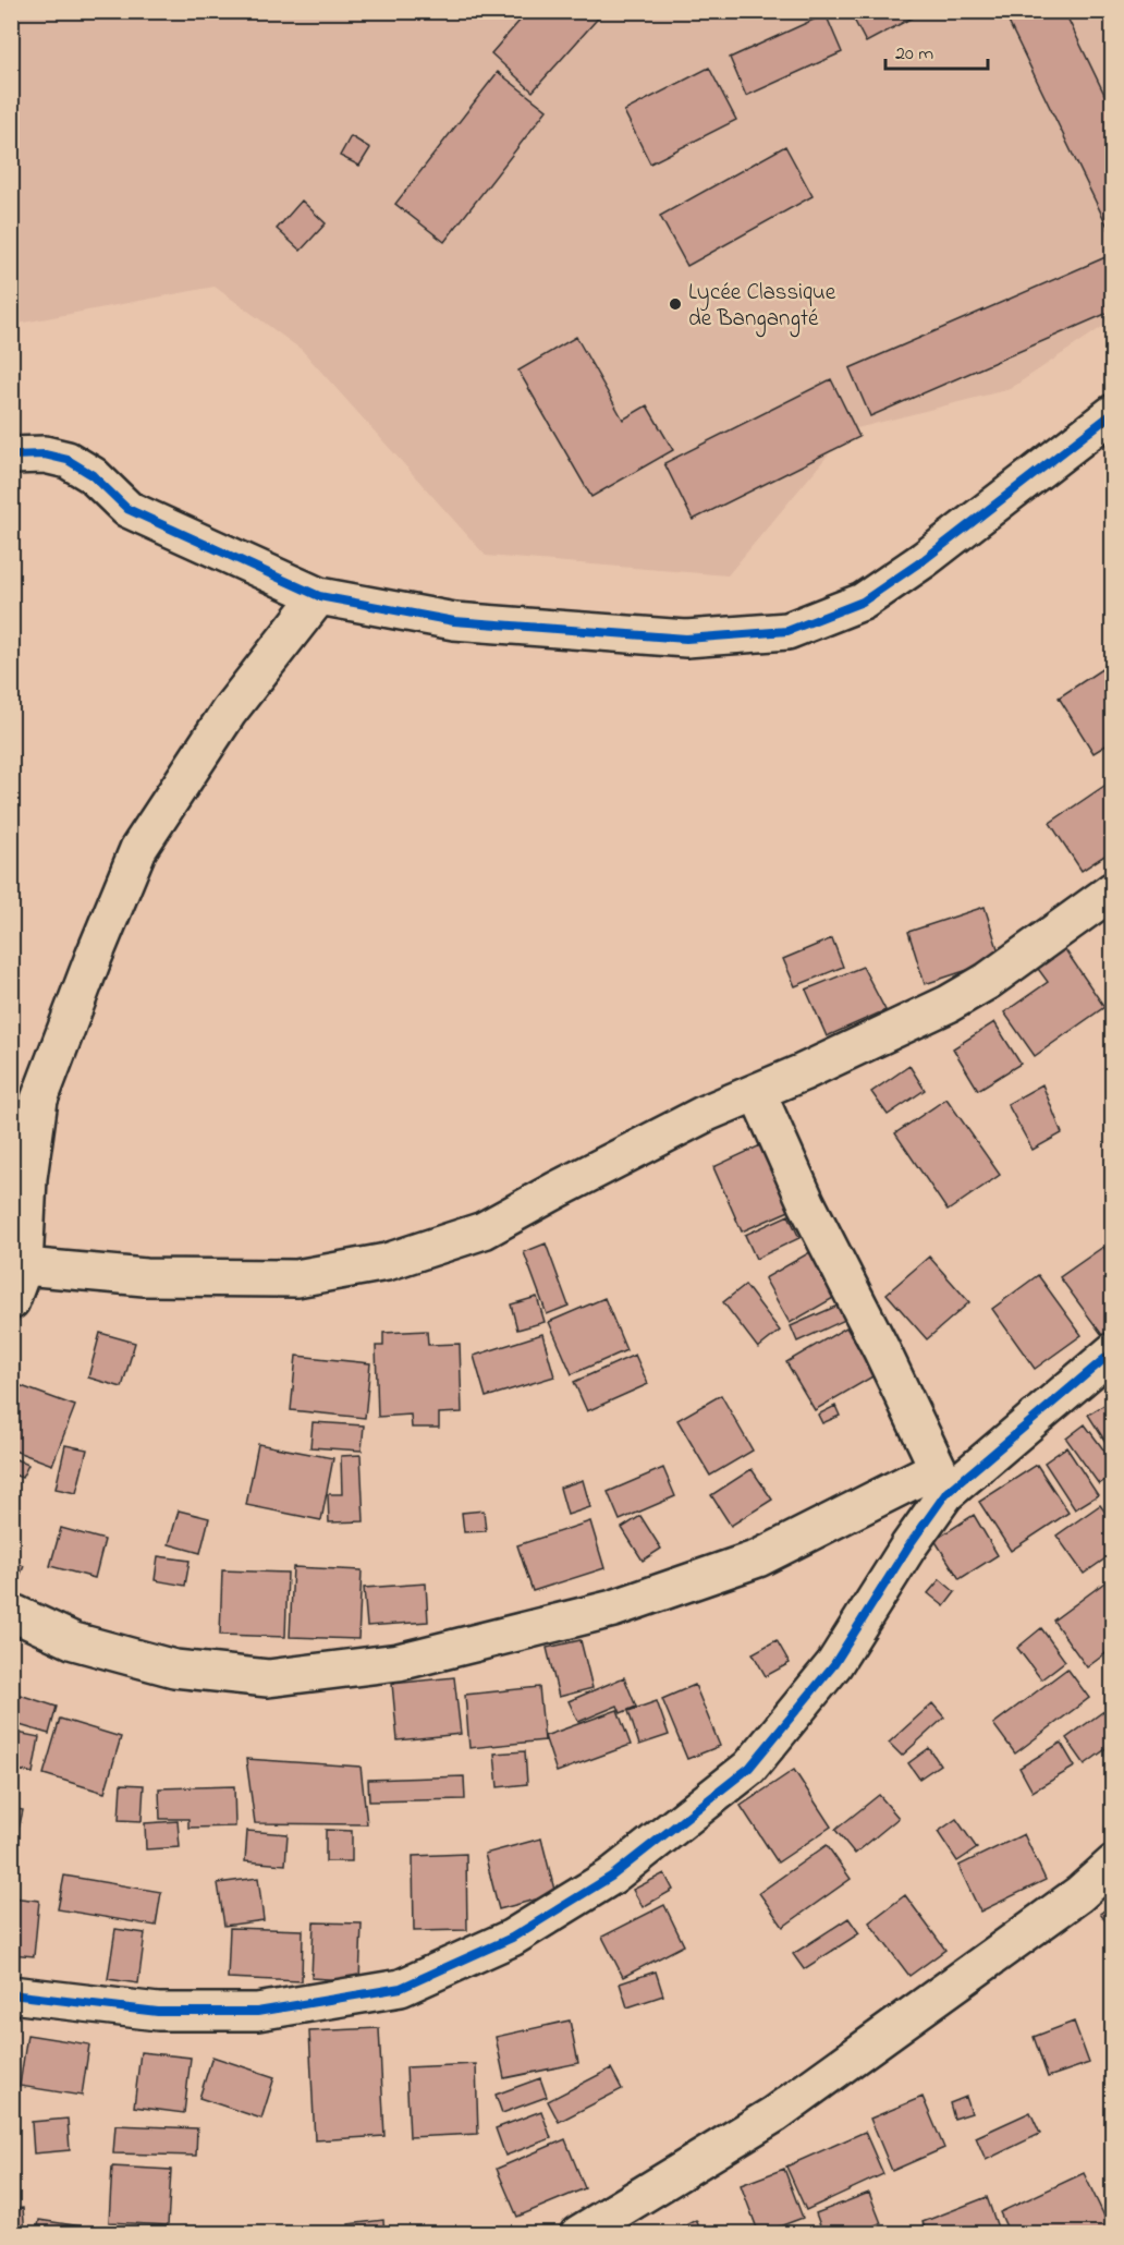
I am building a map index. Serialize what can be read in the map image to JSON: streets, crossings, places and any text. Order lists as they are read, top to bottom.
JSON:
{
  "places": ["Lycée Classique de Bangangté"],
  "scale_bar": "20 m"
}
